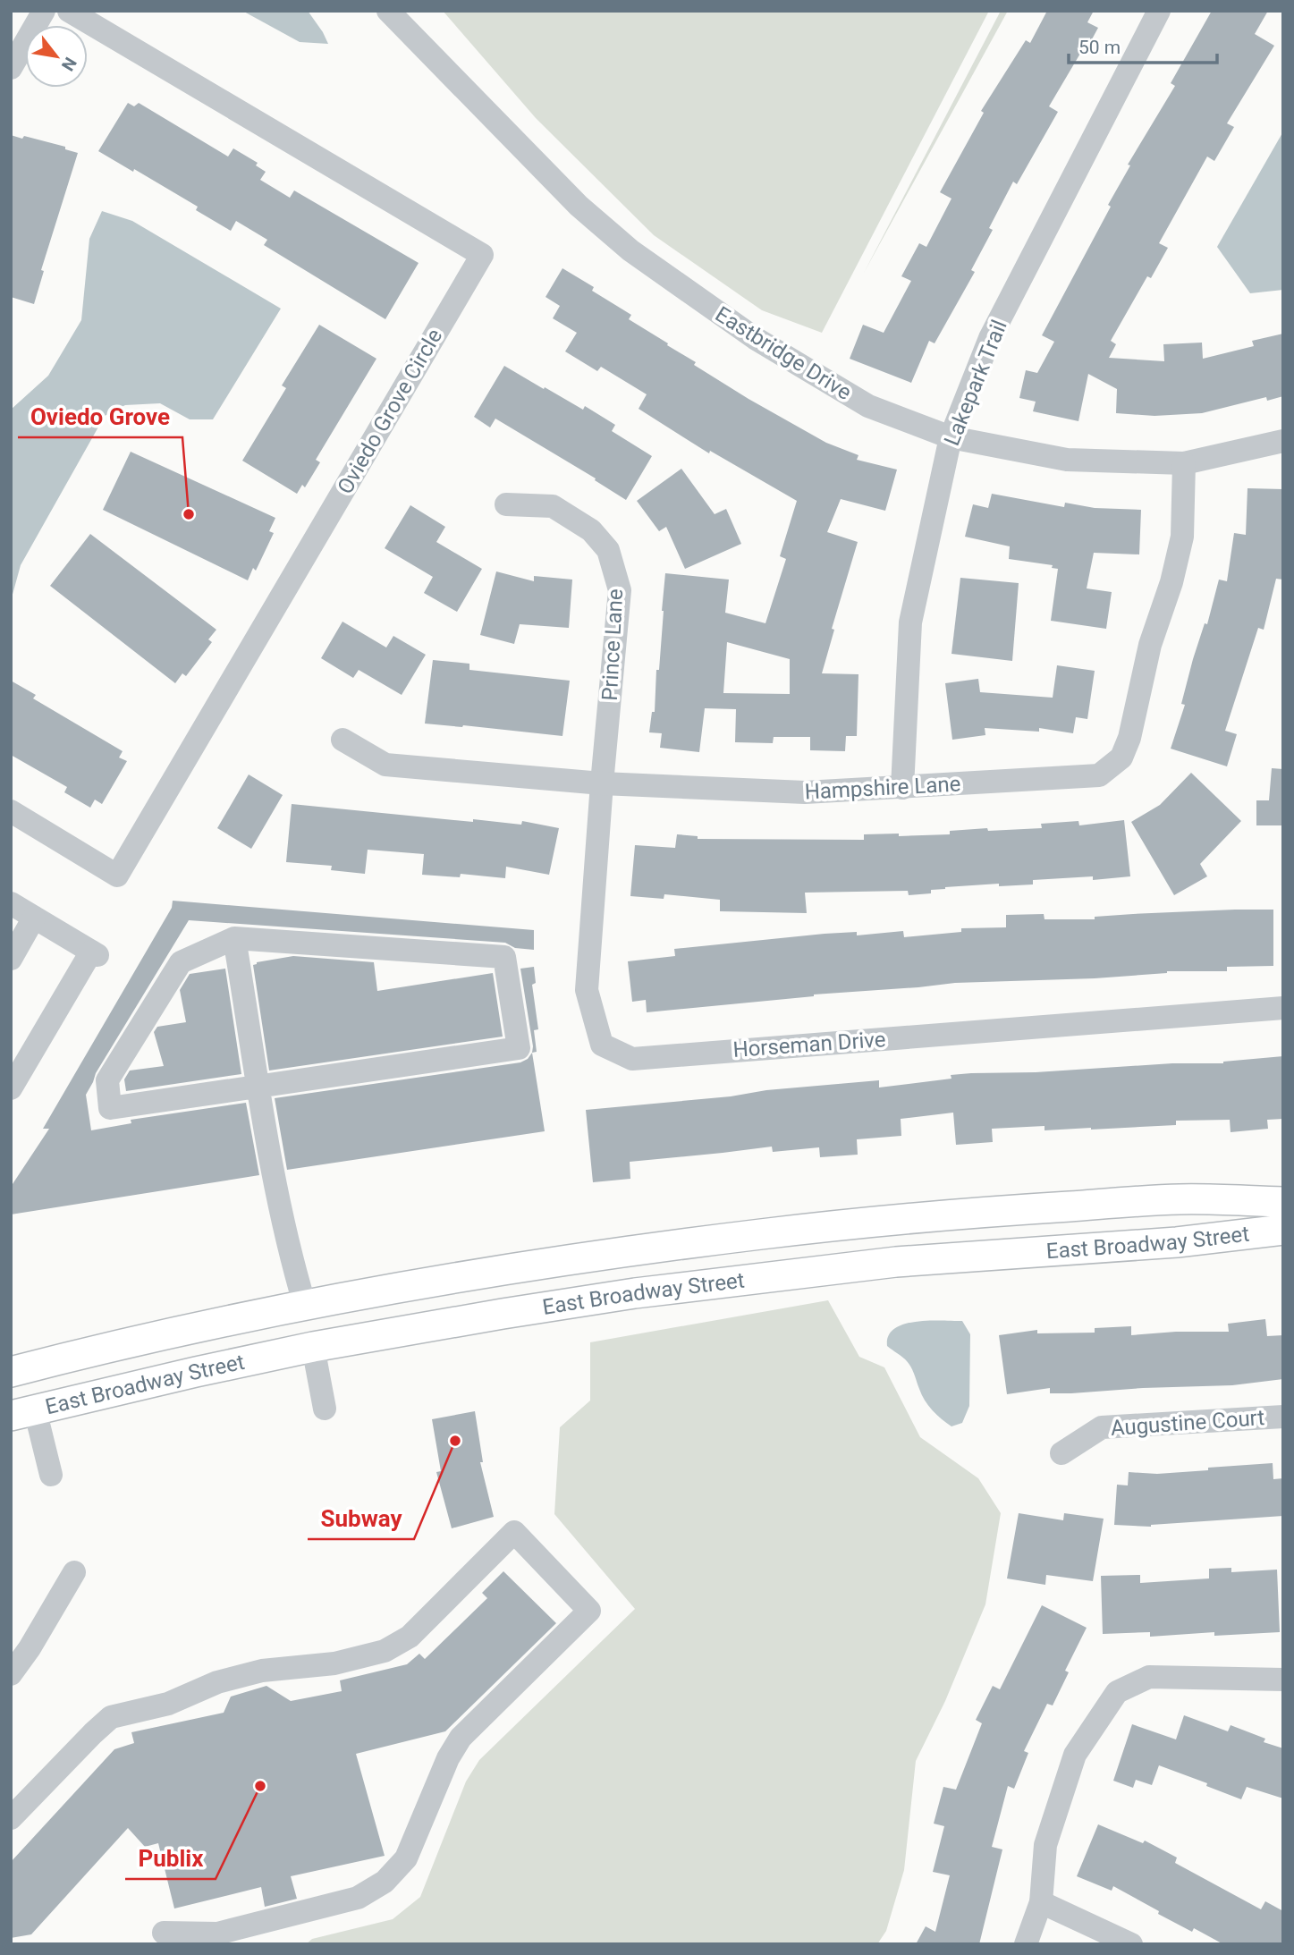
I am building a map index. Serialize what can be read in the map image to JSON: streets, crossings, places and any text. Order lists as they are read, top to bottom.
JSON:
{
  "streets": {
    "main road": ["East Broadway Street"],
    "street": [
      "Eastbridge Drive",
      "Lakepark Trail",
      "Oviedo Grove Circle",
      "Prince Lane",
      "Hampshire Lane",
      "Horseman Drive",
      "Augustine Court"
    ]
  },
  "crossings": [
    ["Eastbridge Drive", "Lakepark Trail"],
    ["Eastbridge Drive", "Hampshire Lane"],
    ["Lakepark Trail", "Hampshire Lane"],
    ["Prince Lane", "Hampshire Lane"],
    ["Prince Lane", "Horseman Drive"],
    ["Hampshire Lane", "Horseman Drive"]
  ],
  "places": ["Oviedo Grove", "Subway", "Publix"],
  "scale_bar": "50 m",
  "north": "bottom right"
}
